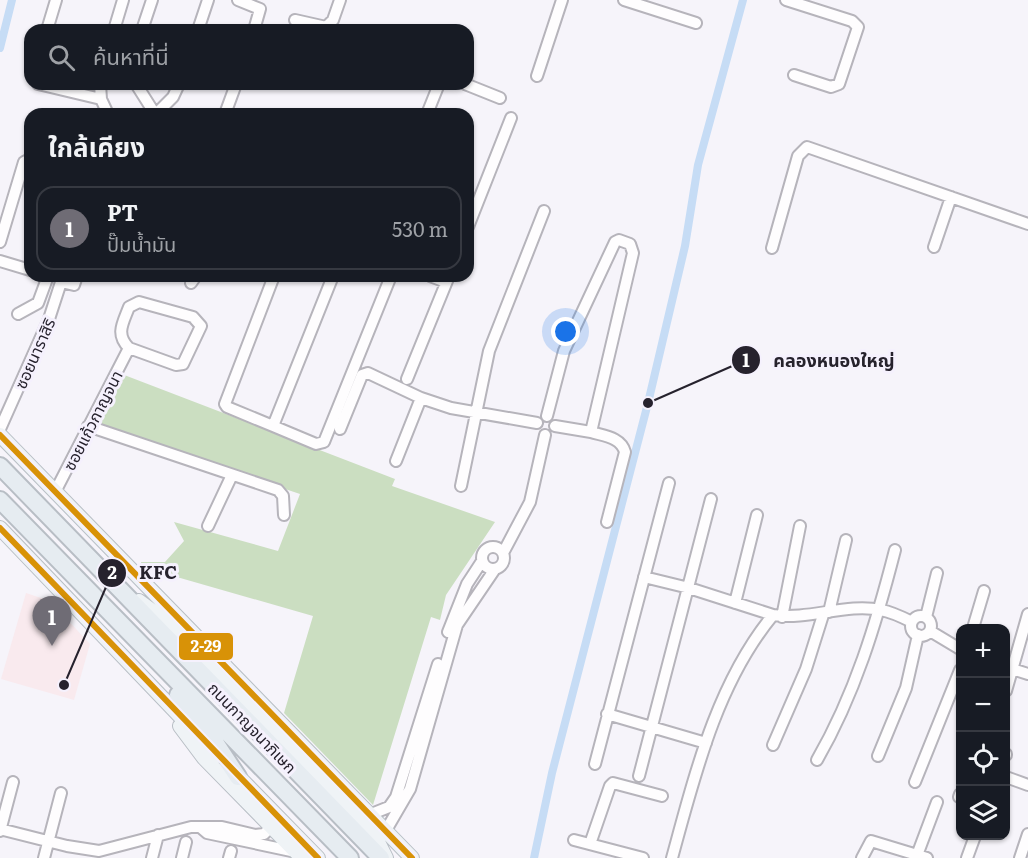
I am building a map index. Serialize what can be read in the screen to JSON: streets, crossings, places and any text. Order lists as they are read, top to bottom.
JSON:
{
  "streets": {
    "highway": ["ถนนกาญจนาภิเษก"],
    "street": ["ซอยนาราสิริ", "ซอยแก้วกาญจนา"]
  },
  "places": ["คลองหนองใหญ่", "KFC"],
  "lines": ["transit line 2-29"],
  "page": {
    "search": "ค้นหาที่นี่",
    "heading": "ใกล้เคียง",
    "list": [
      {
        "mark": "1",
        "name": "PT",
        "note": "ปั๊มน้ำมัน",
        "value": "530 m"
      }
    ],
    "pins": "1",
    "map_buttons": ["+", "−"]
  }
}
